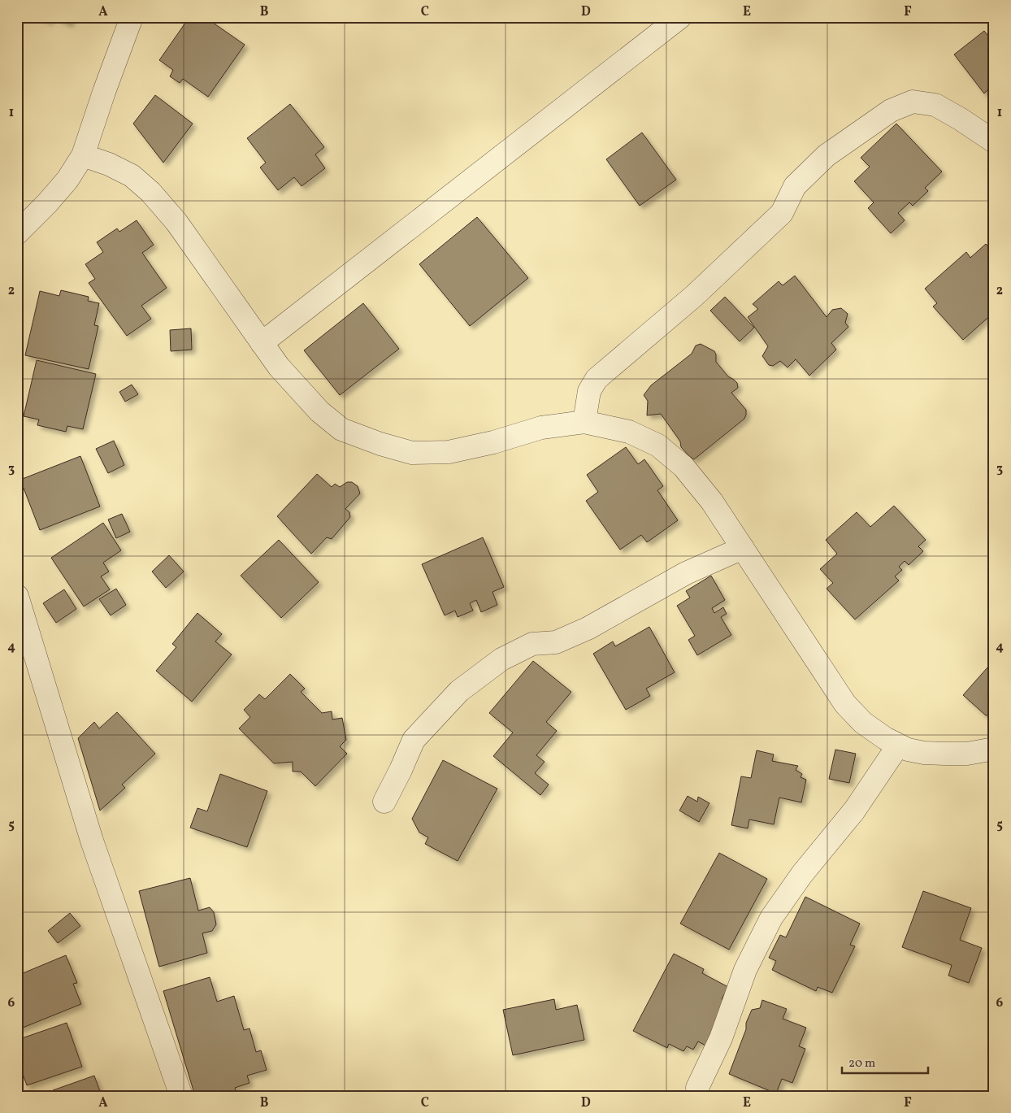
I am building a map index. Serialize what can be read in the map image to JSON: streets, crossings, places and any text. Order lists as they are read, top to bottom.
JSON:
{
  "scale_bar": "20 m",
  "grid": {
    "columns": [
      "A",
      "B",
      "C",
      "D",
      "E",
      "F"
    ],
    "rows": [
      "1",
      "2",
      "3",
      "4",
      "5",
      "6"
    ]
  }
}
